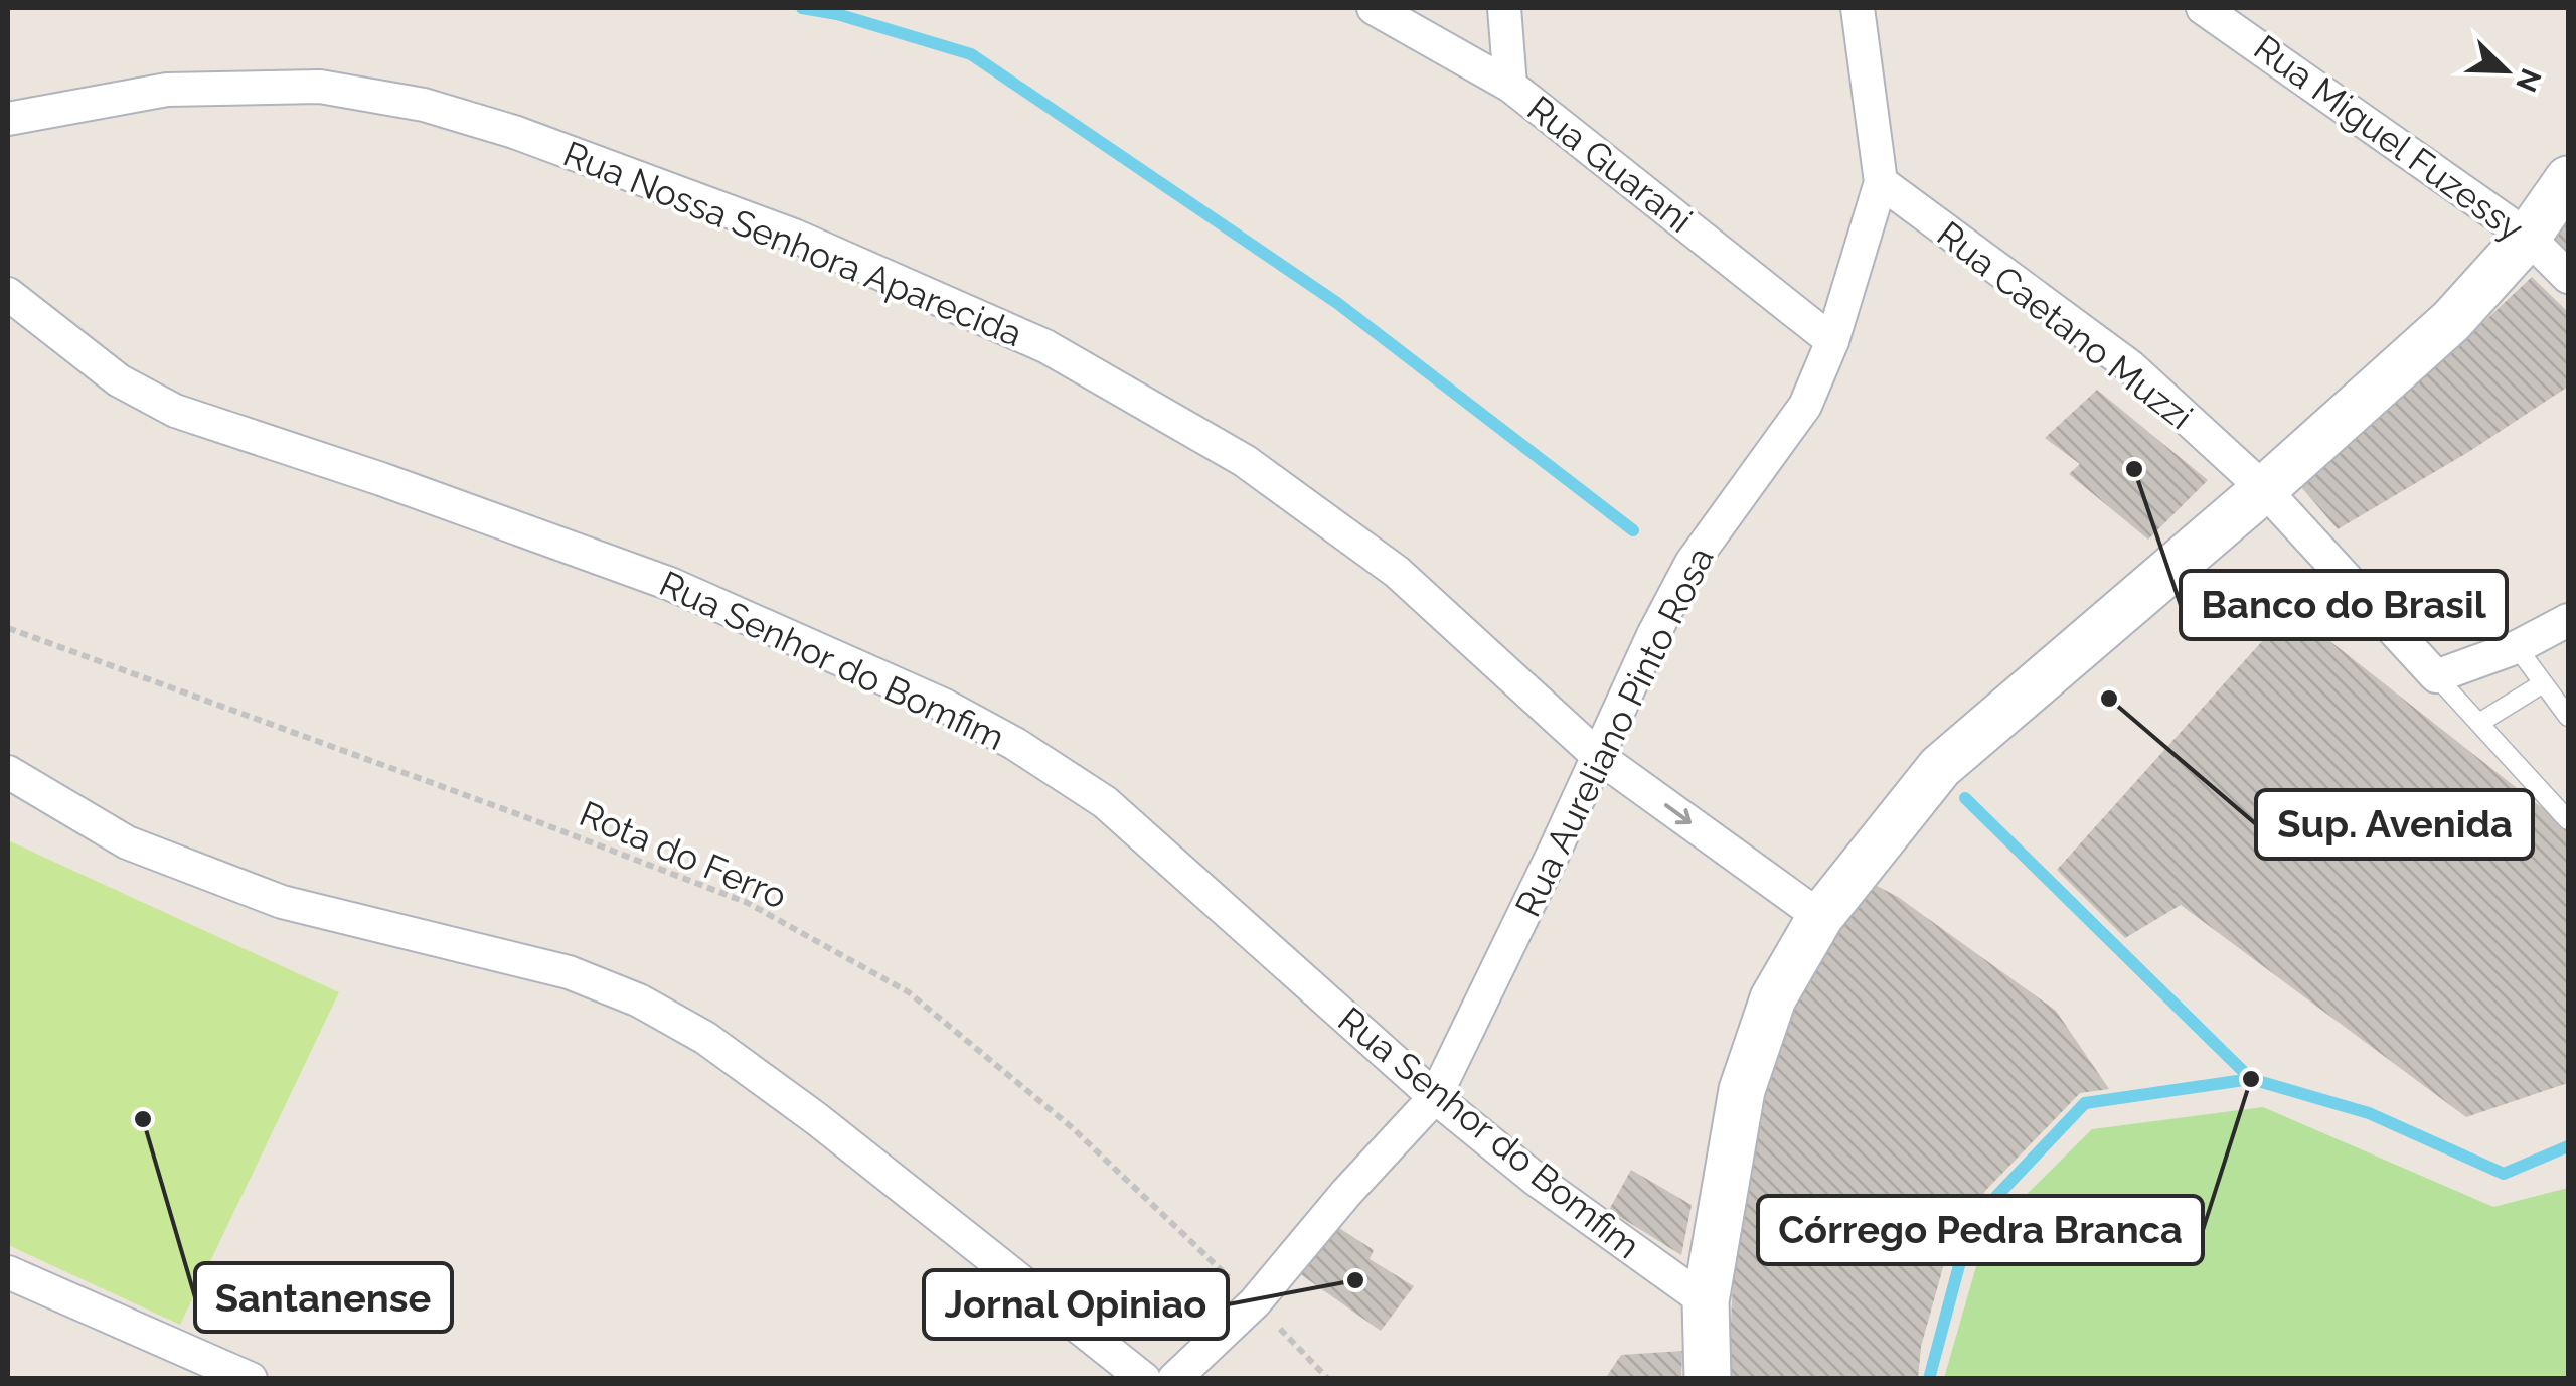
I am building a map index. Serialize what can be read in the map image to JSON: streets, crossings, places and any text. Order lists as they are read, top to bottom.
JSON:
{
  "streets": {
    "street": [
      "Rua Miguel Fuzessy",
      "Rua Guarani",
      "Rua Nossa Senhora Aparecida",
      "Rua Caetano Muzzi",
      "Rua Senhor do Bomfim",
      "Rua Aureliano Pinto Rosa"
    ],
    "path": ["Rota do Ferro"]
  },
  "crossings": [
    ["Rua Guarani", "Rua Aureliano Pinto Rosa"],
    ["Rua Nossa Senhora Aparecida", "Rua Aureliano Pinto Rosa"],
    ["Rua Caetano Muzzi", "Rua Aureliano Pinto Rosa"],
    ["Rua Senhor do Bomfim", "Rua Aureliano Pinto Rosa"],
    ["Rua Aureliano Pinto Rosa", "Rota do Ferro"]
  ],
  "places": [
    "Banco do Brasil",
    "Sup. Avenida",
    "Córrego Pedra Branca",
    "Santanense",
    "Jornal Opiniao"
  ],
  "north": "bottom right"
}
